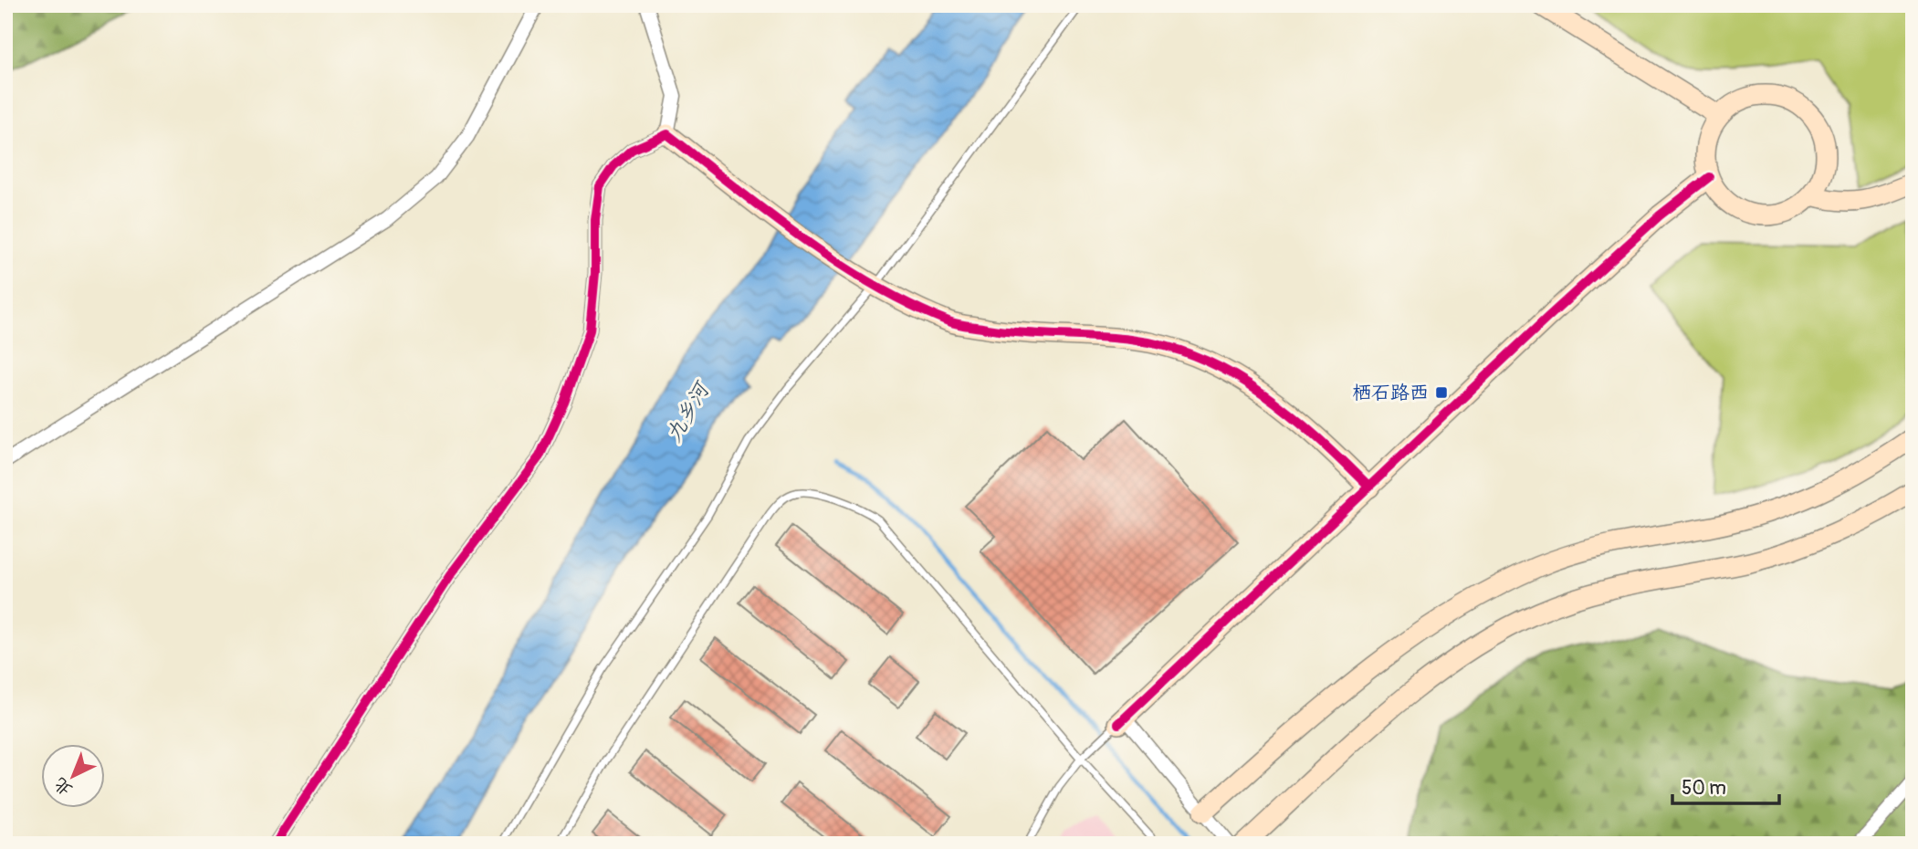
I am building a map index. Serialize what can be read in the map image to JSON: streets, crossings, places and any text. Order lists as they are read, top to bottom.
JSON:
{
  "water": ["九乡河"],
  "places": {
    "transit": ["栖石路西"]
  },
  "scale_bar": "50 m",
  "north": "bottom left"
}
